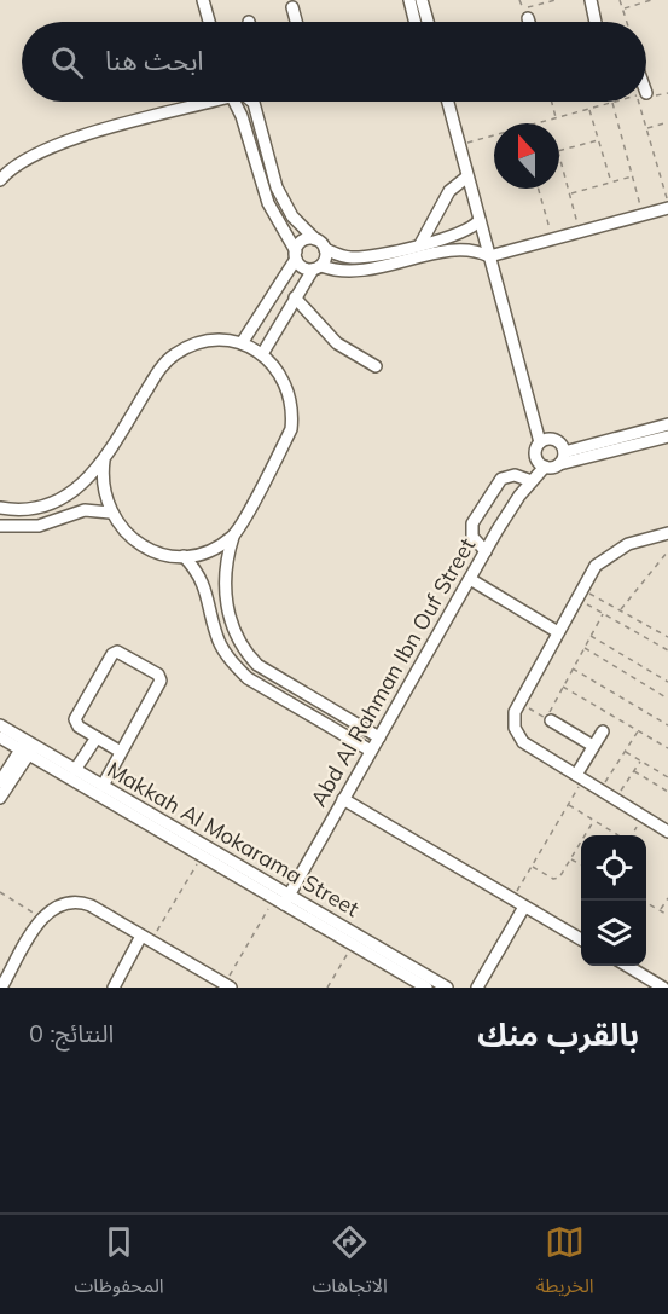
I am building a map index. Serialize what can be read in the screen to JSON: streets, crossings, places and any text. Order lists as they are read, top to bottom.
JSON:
{
  "streets": {
    "street": ["Abd Al Rahman Ibn Ouf Street", "Makkah Al Mokarama Street"]
  },
  "crossings": [
    ["Abd Al Rahman Ibn Ouf Street", "Makkah Al Mokarama Street"]
  ],
  "north": "top",
  "page": {
    "search": "ابحث هنا",
    "heading": ["بالقرب منك", "النتائج: 0"],
    "nav": ["الخريطة", "الاتجاهات", "المحفوظات"]
  }
}
